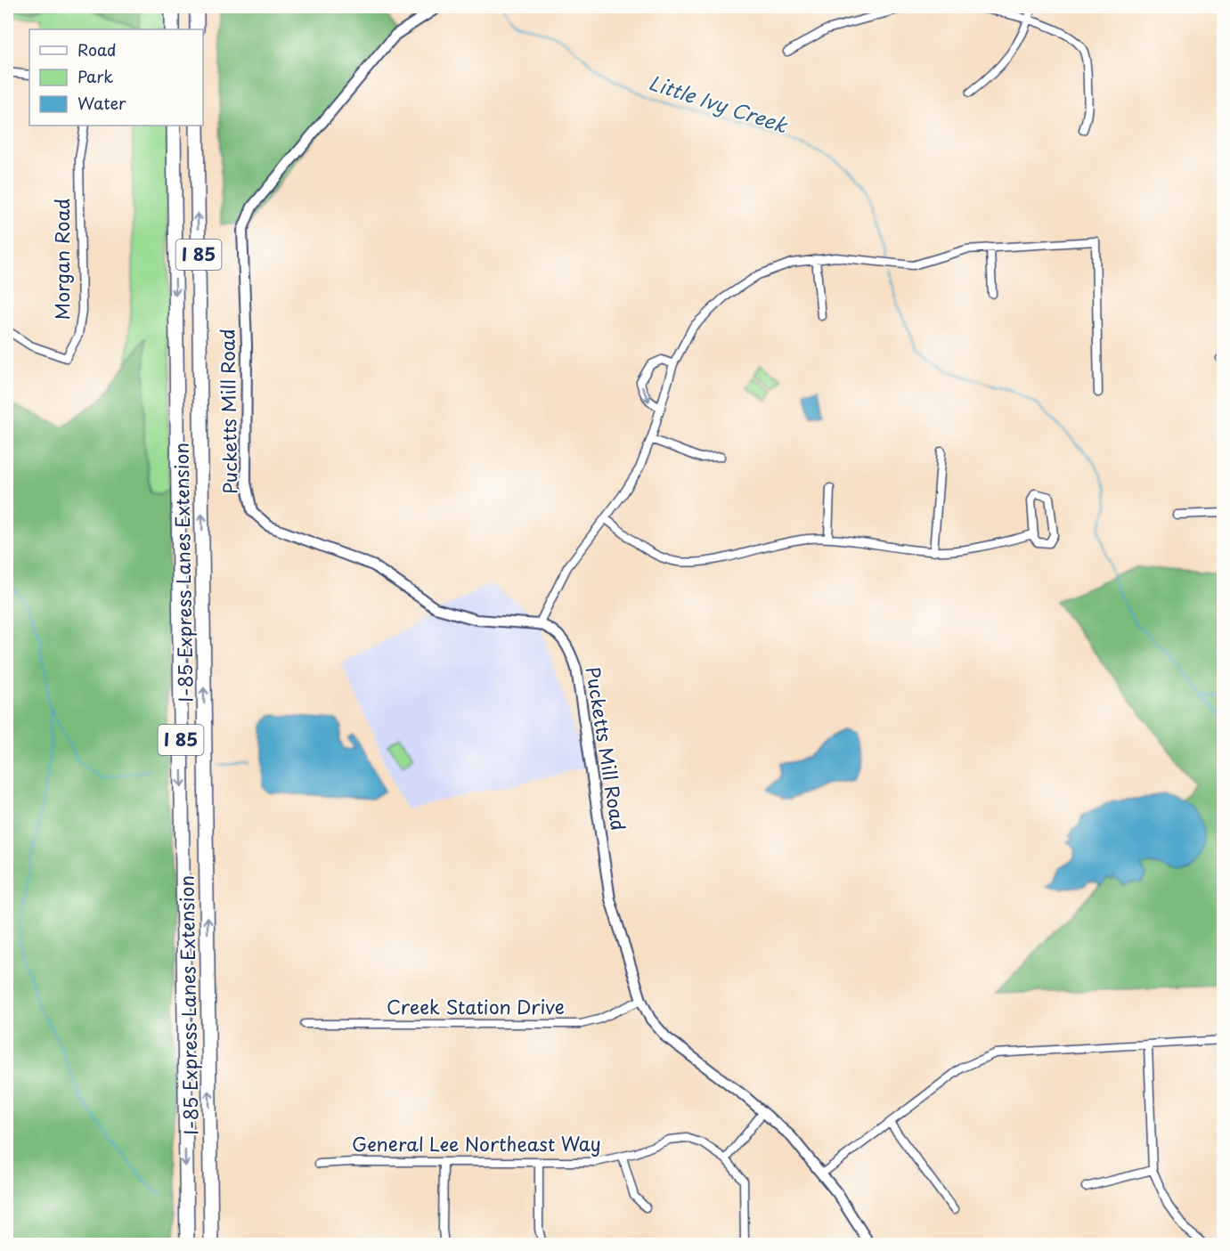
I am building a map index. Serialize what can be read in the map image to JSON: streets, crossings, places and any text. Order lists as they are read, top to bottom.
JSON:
{
  "streets": {
    "highway": ["I 85", "I-85 Express Lanes Extension"],
    "street": [
      "Morgan Road",
      "Pucketts Mill Road",
      "Creek Station Drive",
      "General Lee Northeast Way"
    ]
  },
  "crossings": [
    ["Pucketts Mill Road", "Creek Station Drive"]
  ],
  "water": ["Little Ivy Creek"],
  "legend": ["Road", "Park", "Water"]
}
